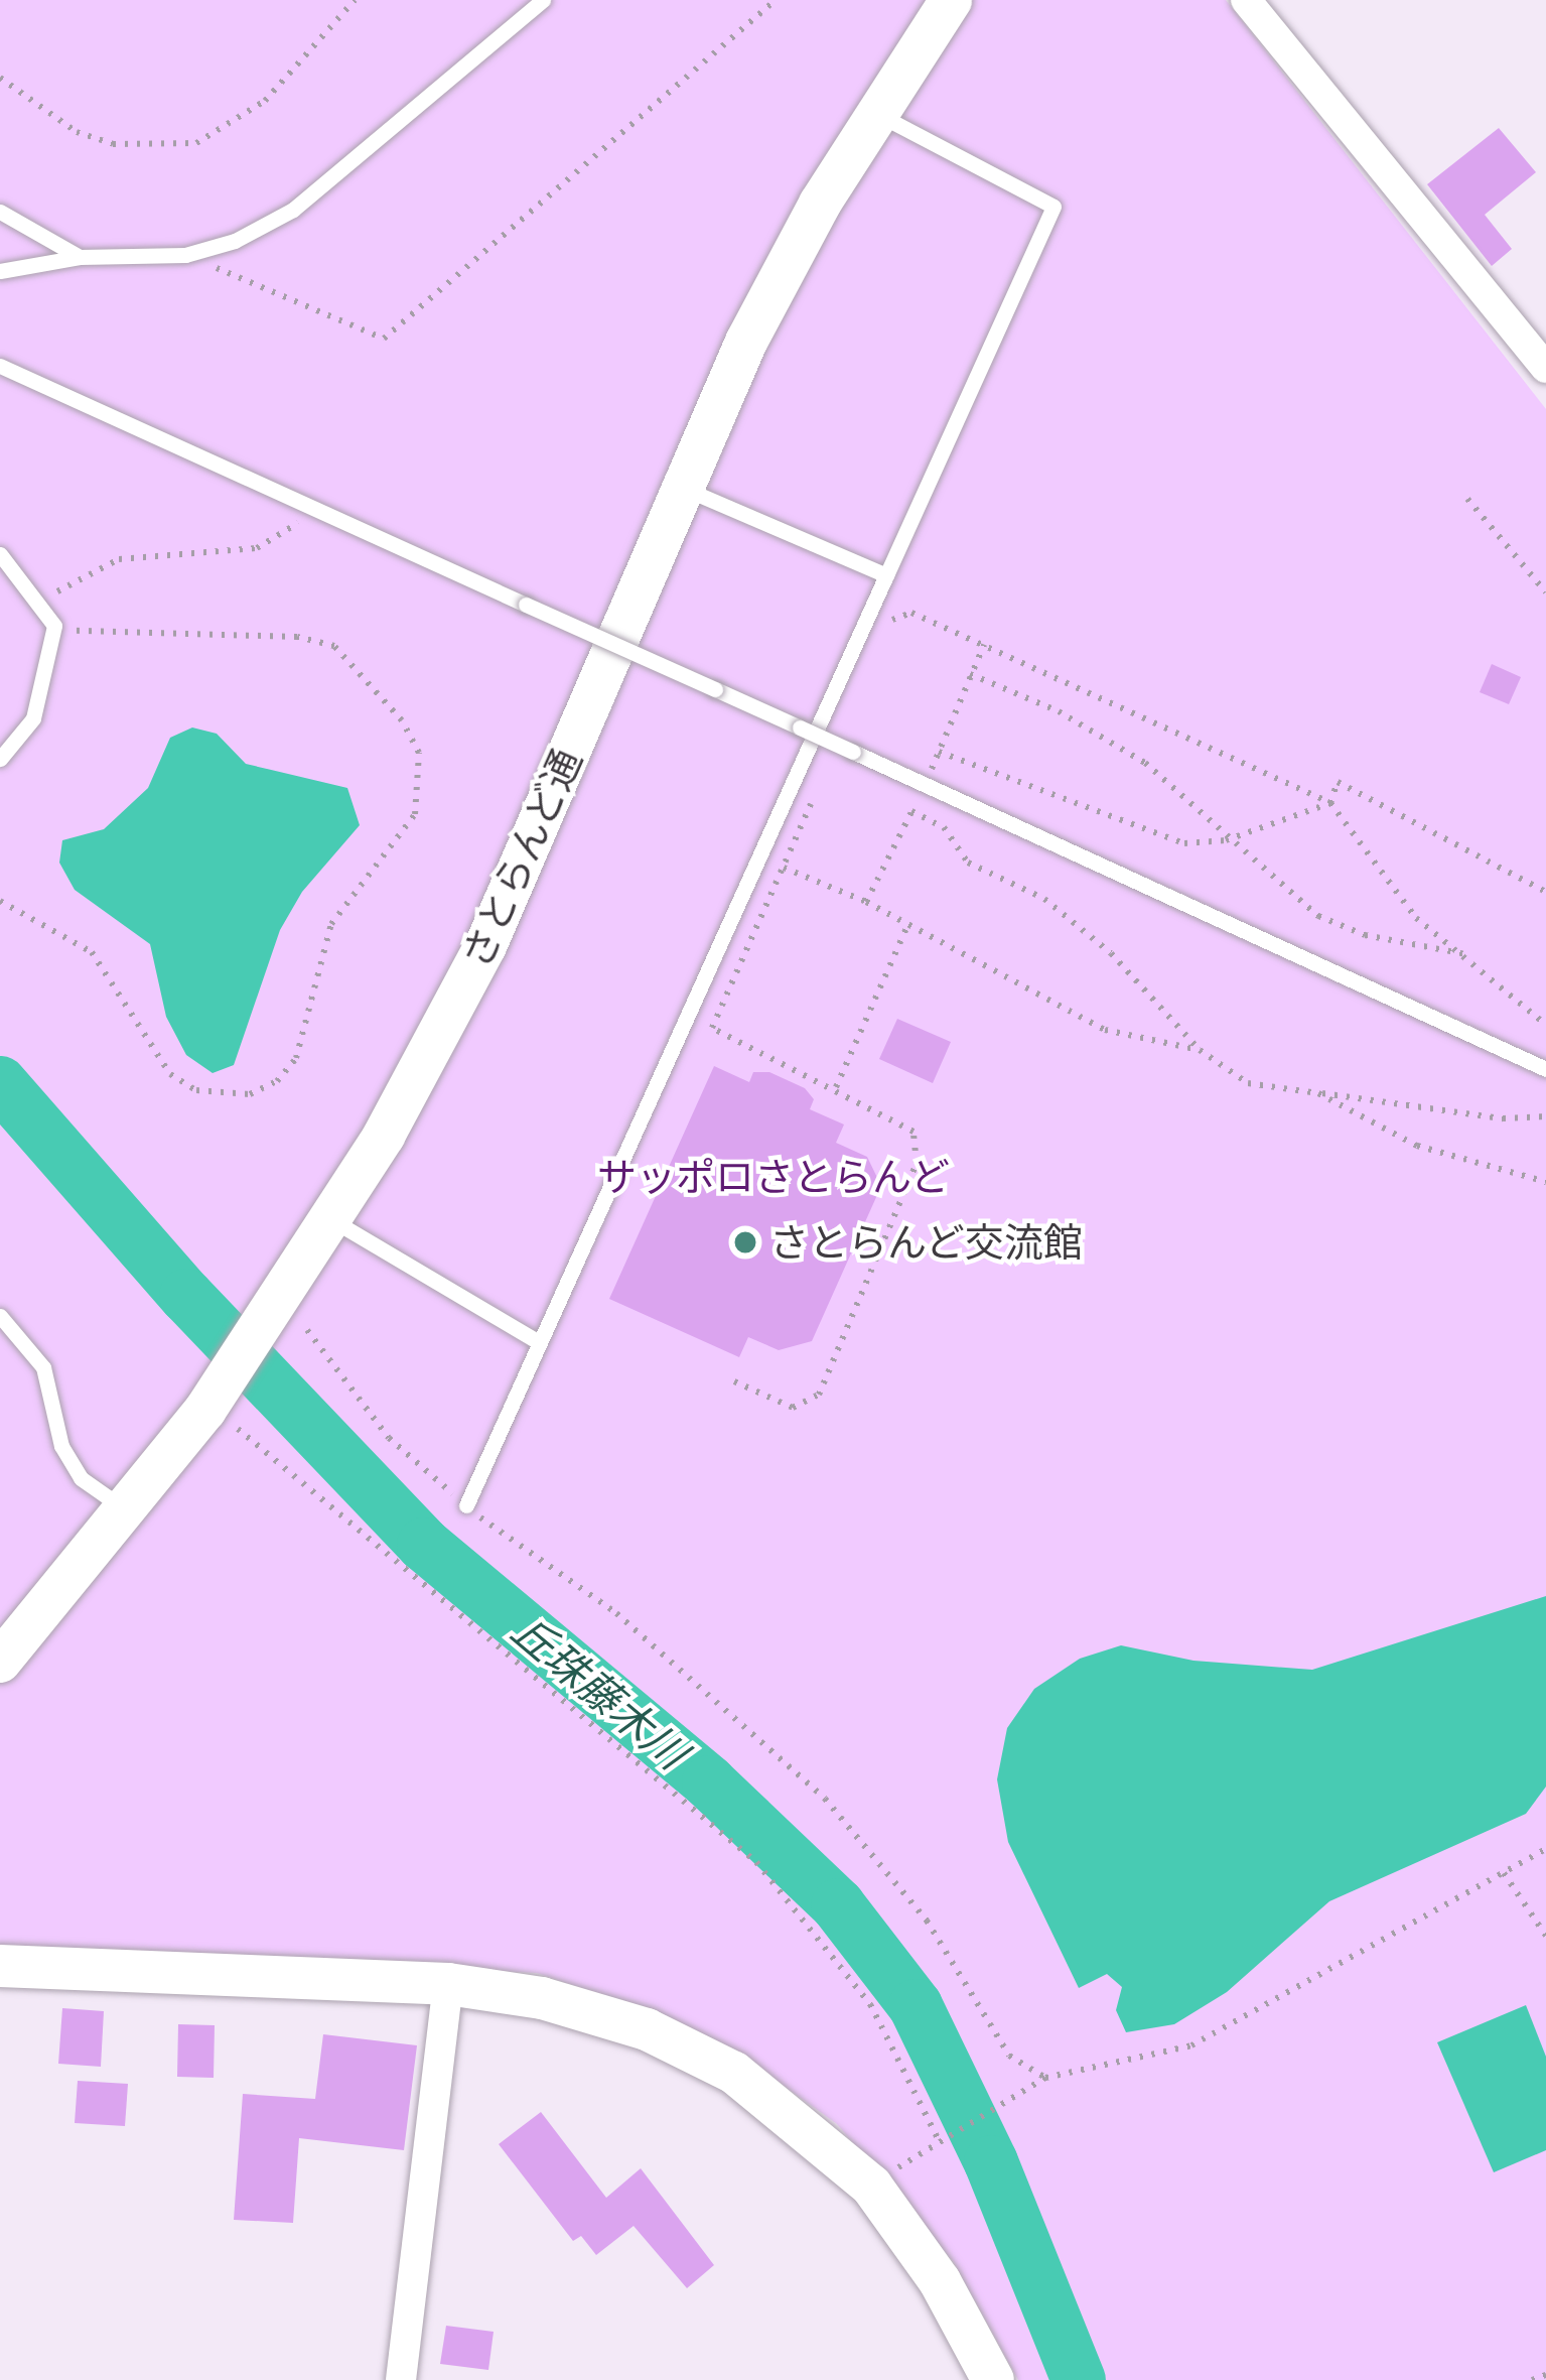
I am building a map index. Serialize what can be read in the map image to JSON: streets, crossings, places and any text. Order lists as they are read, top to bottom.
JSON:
{
  "streets": {
    "street": ["さとらんど通"]
  },
  "water": ["丘珠藤木川"],
  "parks": ["サッポロさとらんど"],
  "places": ["さとらんど交流館"]
}
